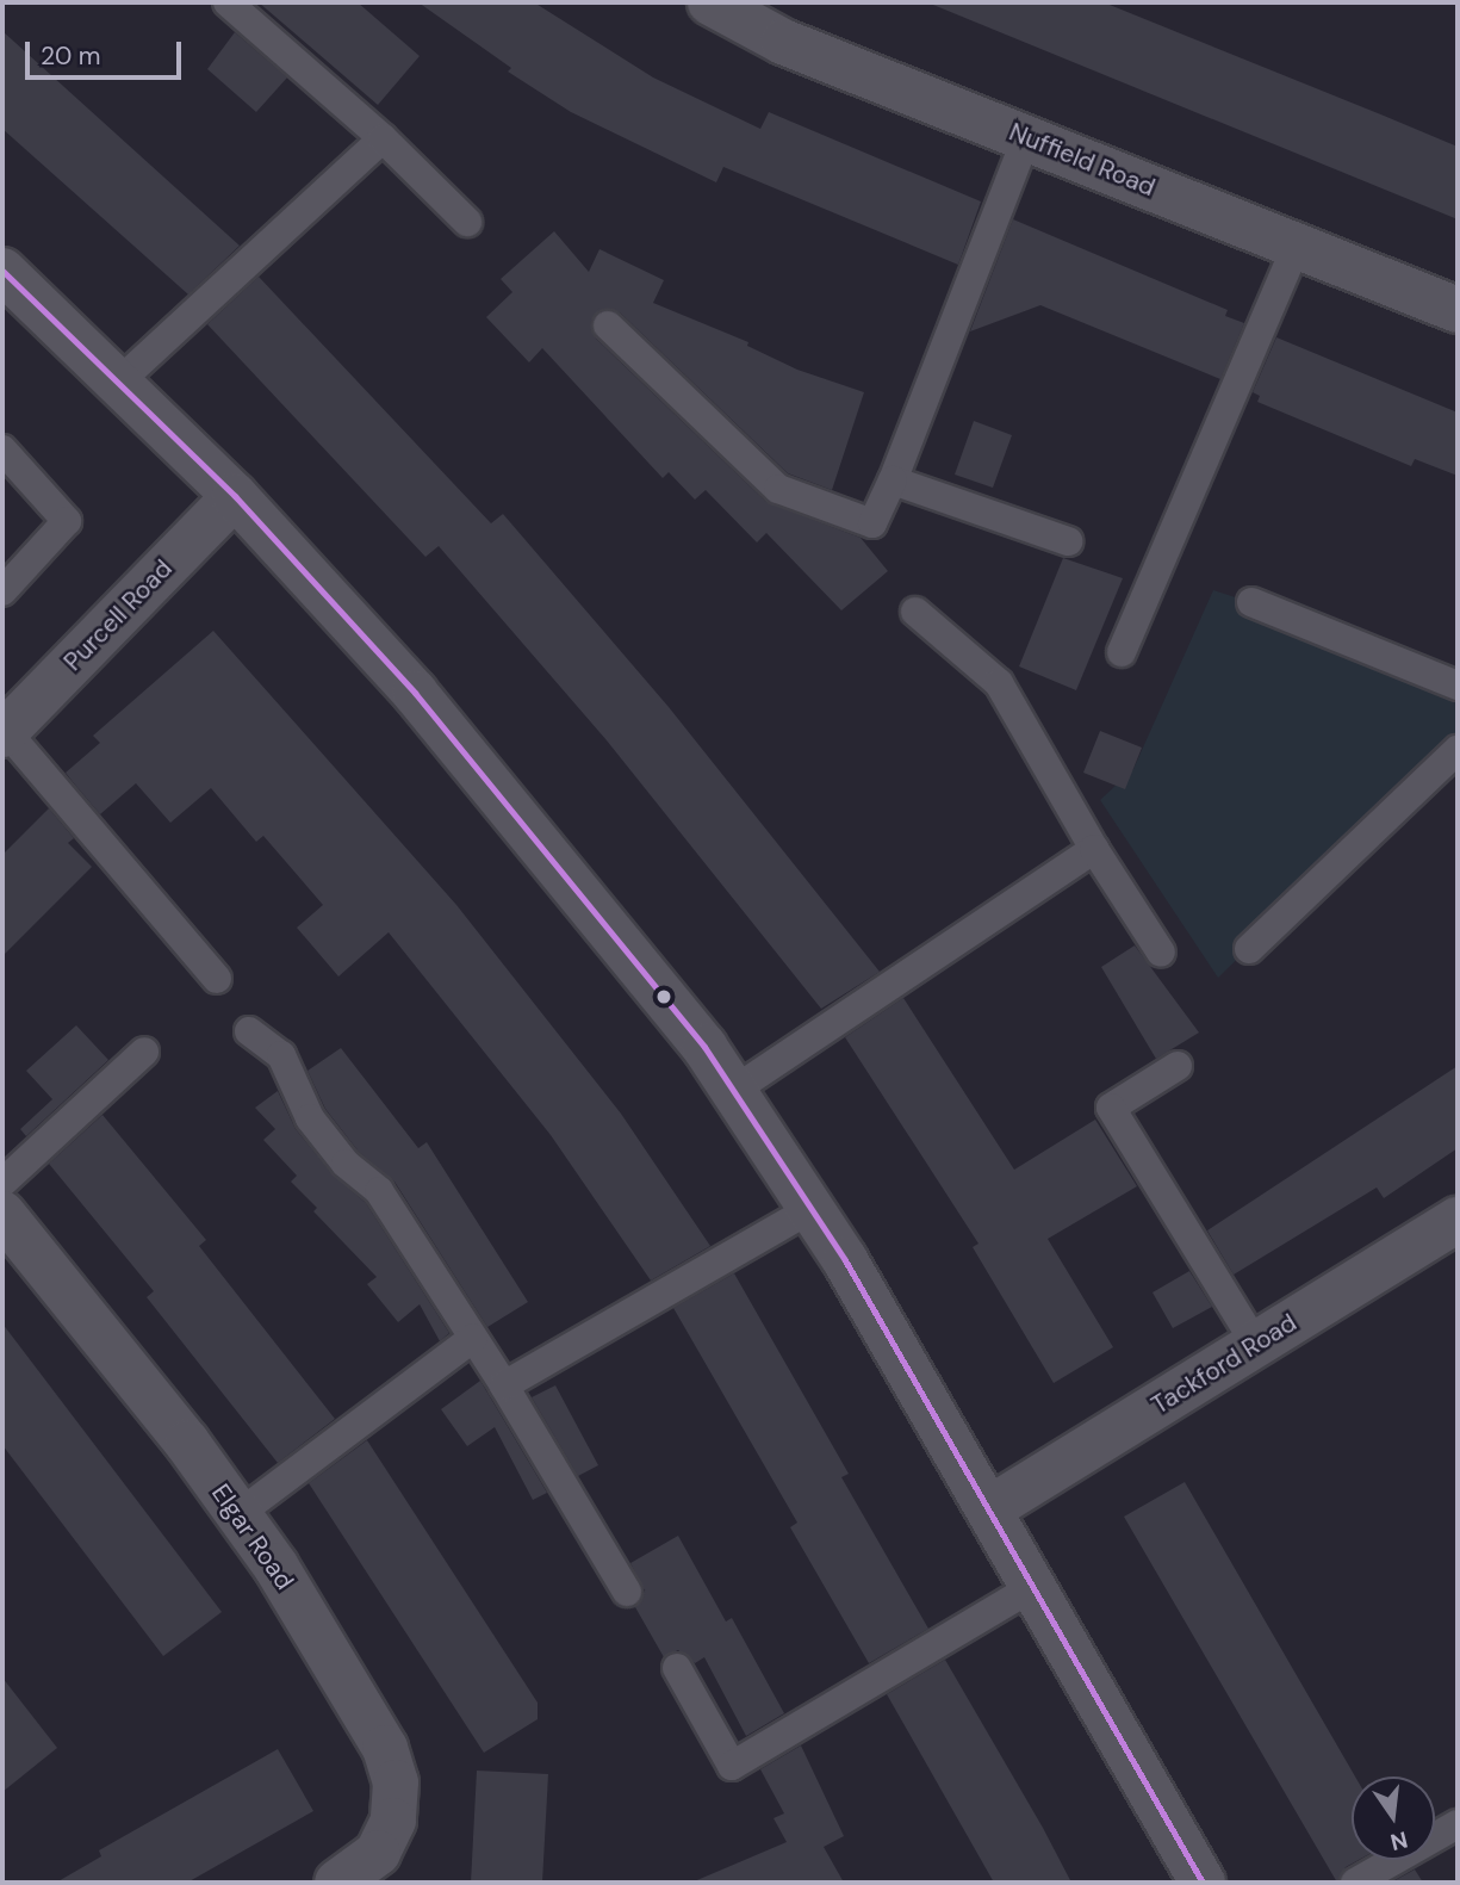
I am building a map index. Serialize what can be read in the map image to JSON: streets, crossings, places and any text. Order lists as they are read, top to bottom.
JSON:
{
  "streets": {
    "street": [
      "Nuffield Road",
      "Purcell Road",
      "Tackford Road",
      "Elgar Road"
    ]
  },
  "scale_bar": "20 m",
  "north": "bottom"
}
